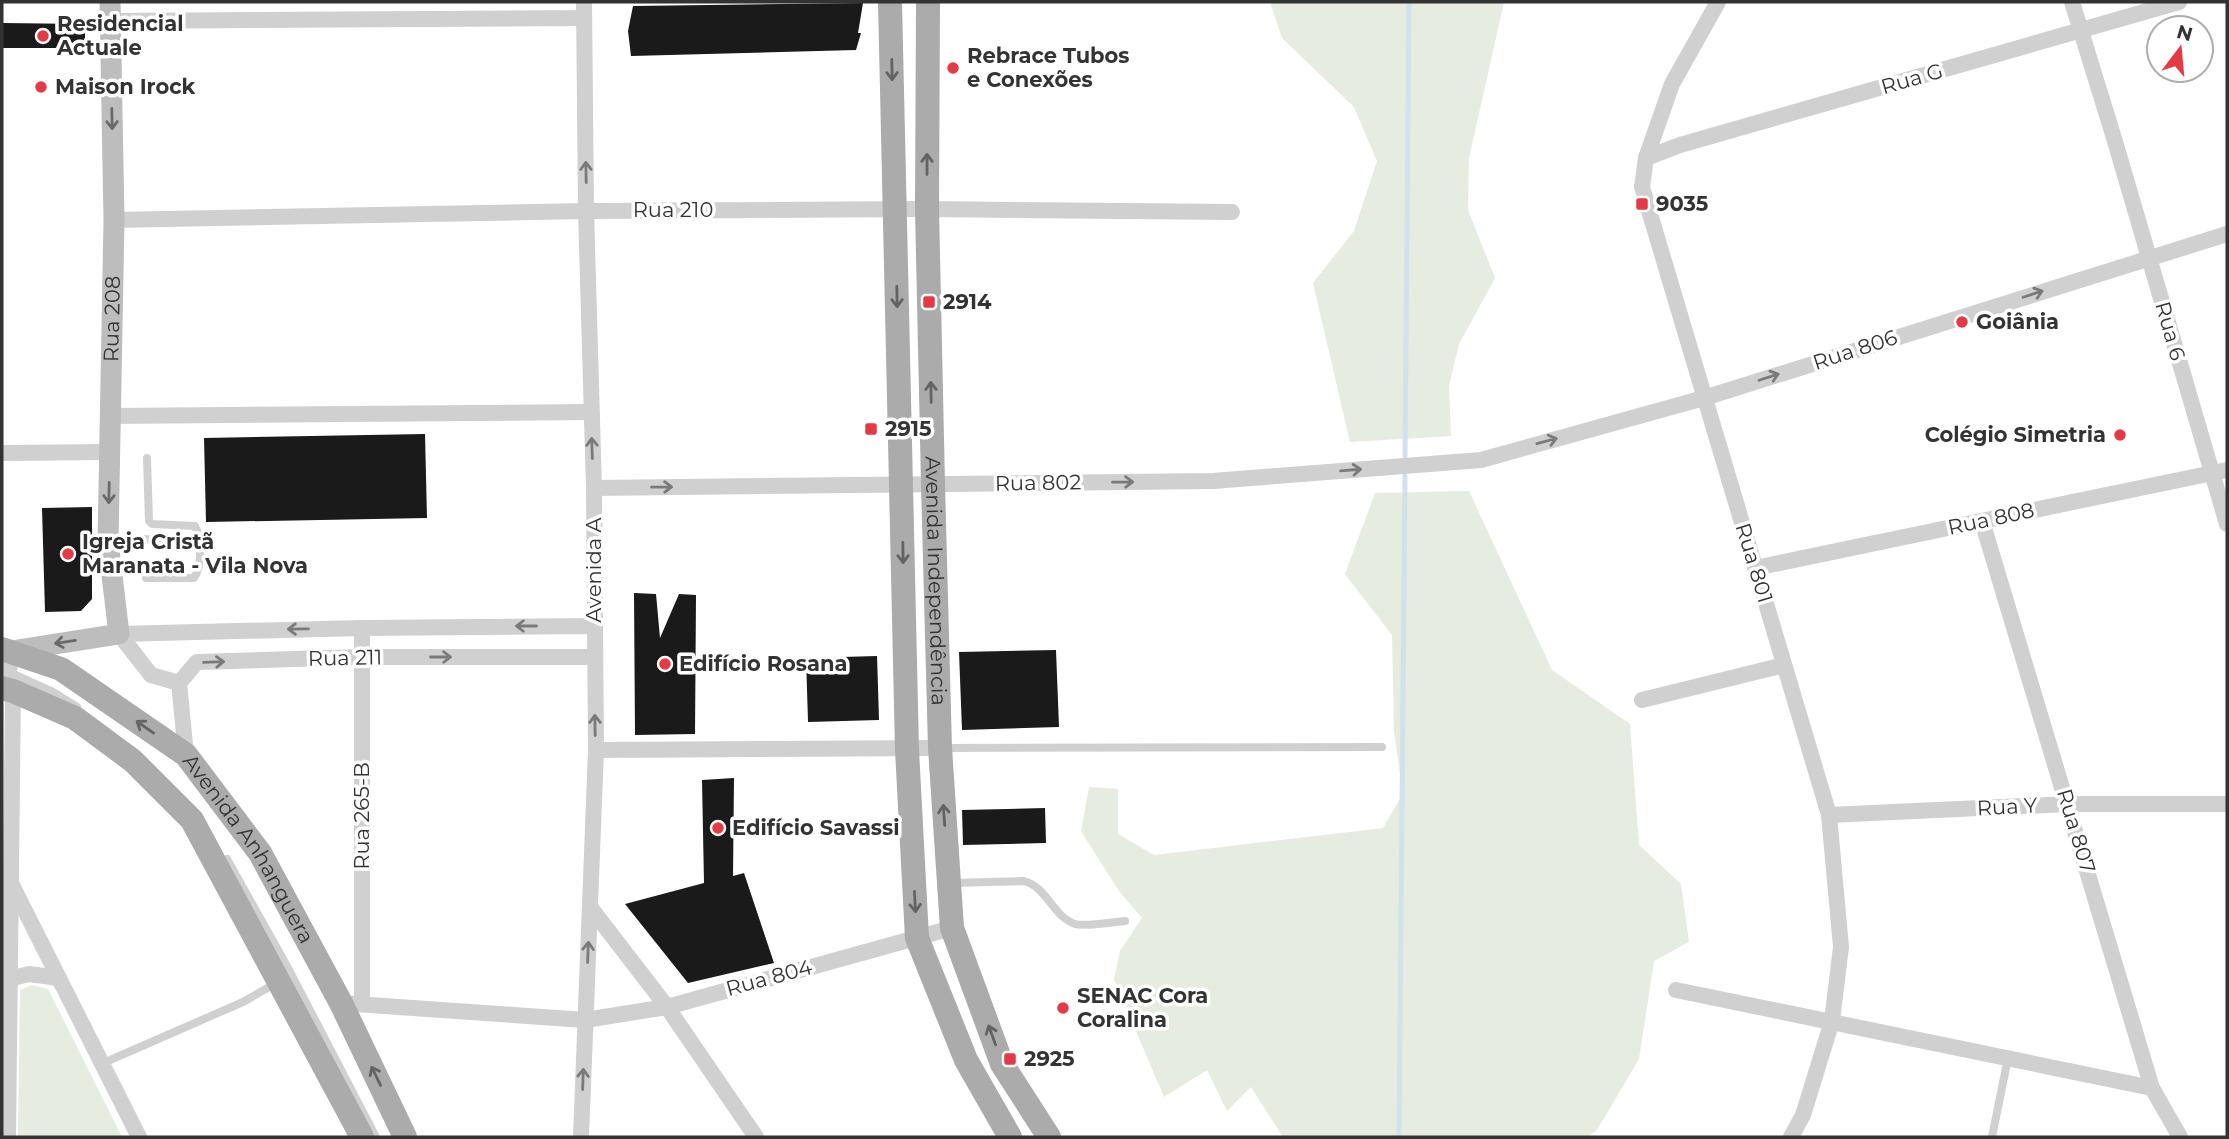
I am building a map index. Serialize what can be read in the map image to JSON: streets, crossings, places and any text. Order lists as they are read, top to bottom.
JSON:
{
  "streets": {
    "main road": ["Avenida Independência", "Avenida Anhanguera"],
    "street": [
      "Rua G",
      "Rua 210",
      "Rua 208",
      "Rua 6",
      "Rua 806",
      "Rua 802",
      "Rua 808",
      "Rua 801",
      "Avenida A",
      "Rua 211",
      "Rua Y",
      "Rua 265-B",
      "Rua 807",
      "Rua 804"
    ]
  },
  "crossings": [
    ["Rua G", "Rua 6"],
    ["Rua G", "Rua 801"],
    ["Rua 210", "Rua 208"],
    ["Rua 210", "Avenida A"],
    ["Rua 210", "Avenida Independência"],
    ["Rua 208", "Rua 211"],
    ["Rua 6", "Rua 806"],
    ["Rua 6", "Rua 808"],
    ["Rua 806", "Rua 802"],
    ["Rua 806", "Rua 801"],
    ["Rua 802", "Avenida A"],
    ["Rua 802", "Avenida Independência"],
    ["Rua 808", "Rua 801"],
    ["Rua 808", "Rua 807"],
    ["Rua 801", "Rua Y"],
    ["Avenida A", "Rua 211"],
    ["Avenida A", "Rua 804"],
    ["Avenida Independência", "Rua 804"],
    ["Rua 211", "Rua 265-B"],
    ["Rua Y", "Rua 807"],
    ["Rua 265-B", "Avenida Anhanguera"],
    ["Rua 265-B", "Rua 804"],
    ["Avenida Anhanguera", "Rua 804"]
  ],
  "one_way": [
    "Rua 208",
    "Rua 806",
    "Rua 802",
    "Avenida A"
  ],
  "places": {
    "other": [
      "Residencial Actuale",
      "Rebrace Tubos e Conexões",
      "Maison Irock",
      "Goiânia",
      "Colégio Simetria",
      "Igreja Cristã Maranata - Vila Nova",
      "Edifício Rosana",
      "Edifício Savassi",
      "SENAC Cora Coralina"
    ],
    "transit": [
      "9035",
      "2914",
      "2915",
      "2925"
    ]
  },
  "north": "top"
}
